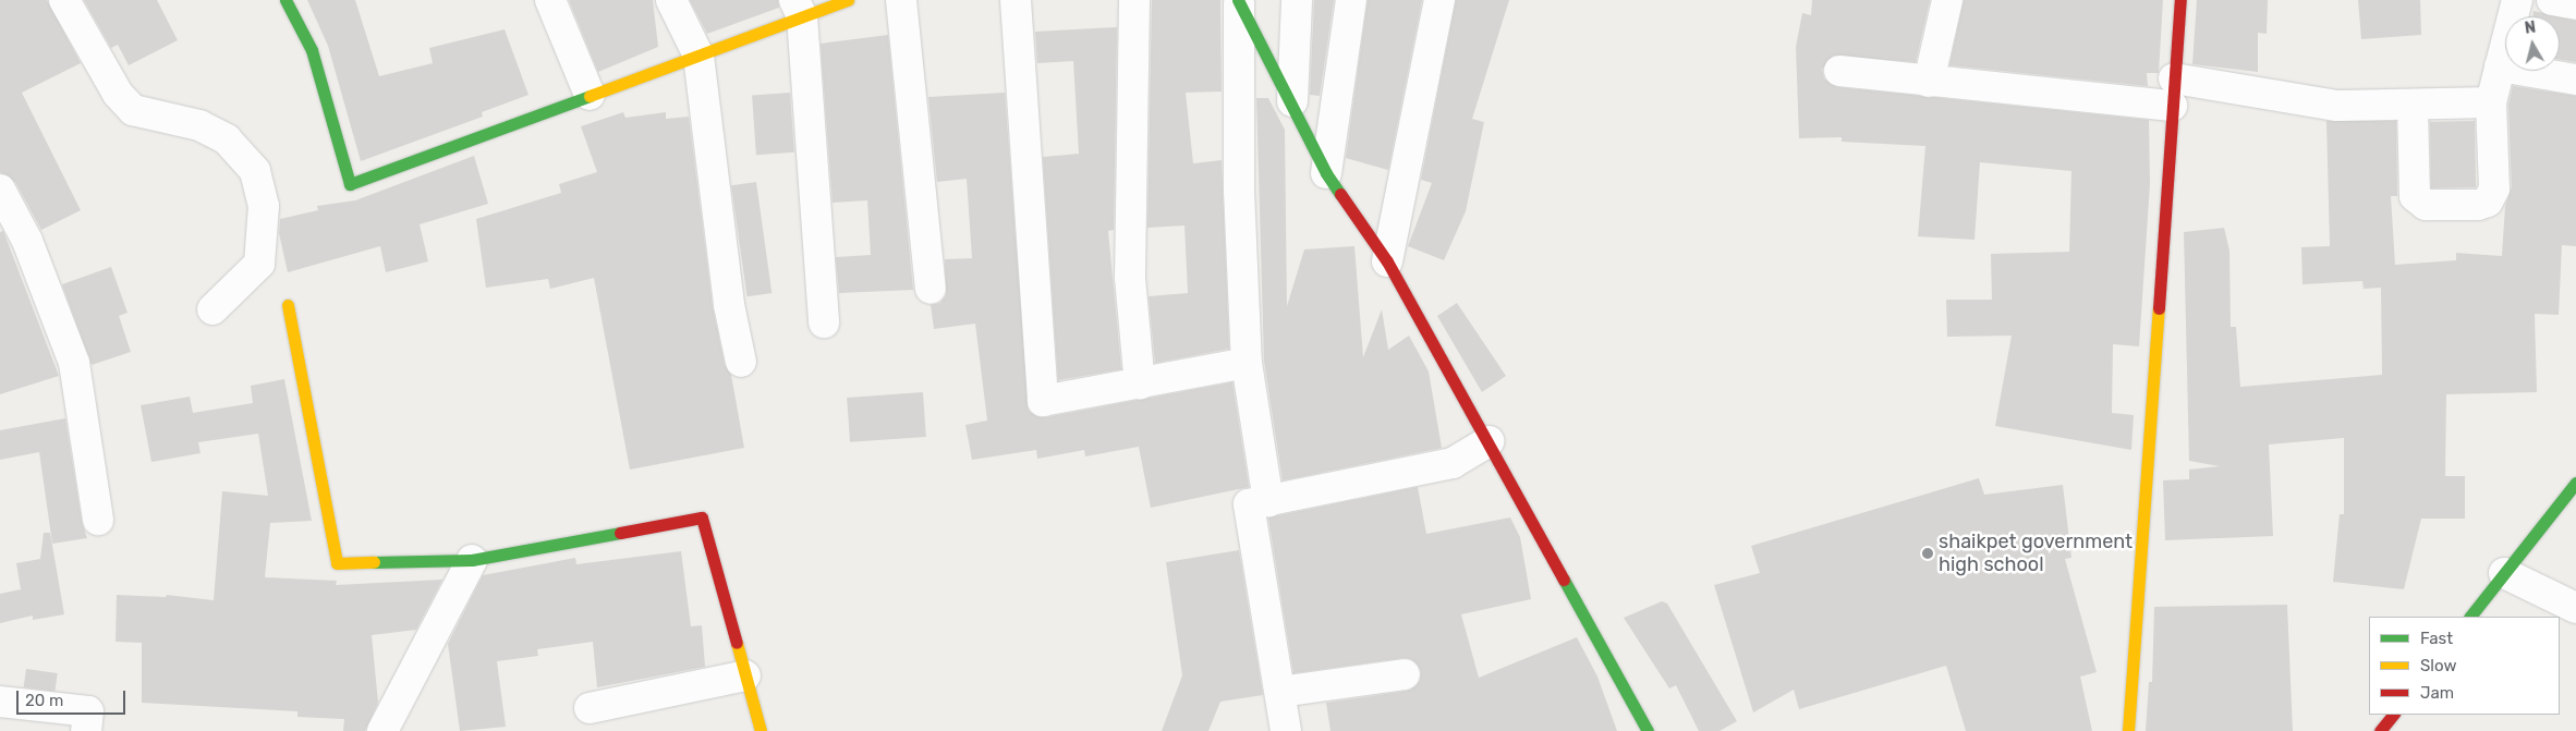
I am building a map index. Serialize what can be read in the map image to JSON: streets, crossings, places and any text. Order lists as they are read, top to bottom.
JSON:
{
  "places": ["shaikpet government high school"],
  "legend": ["Fast", "Slow", "Jam"],
  "scale_bar": "20 m",
  "north": "top"
}
